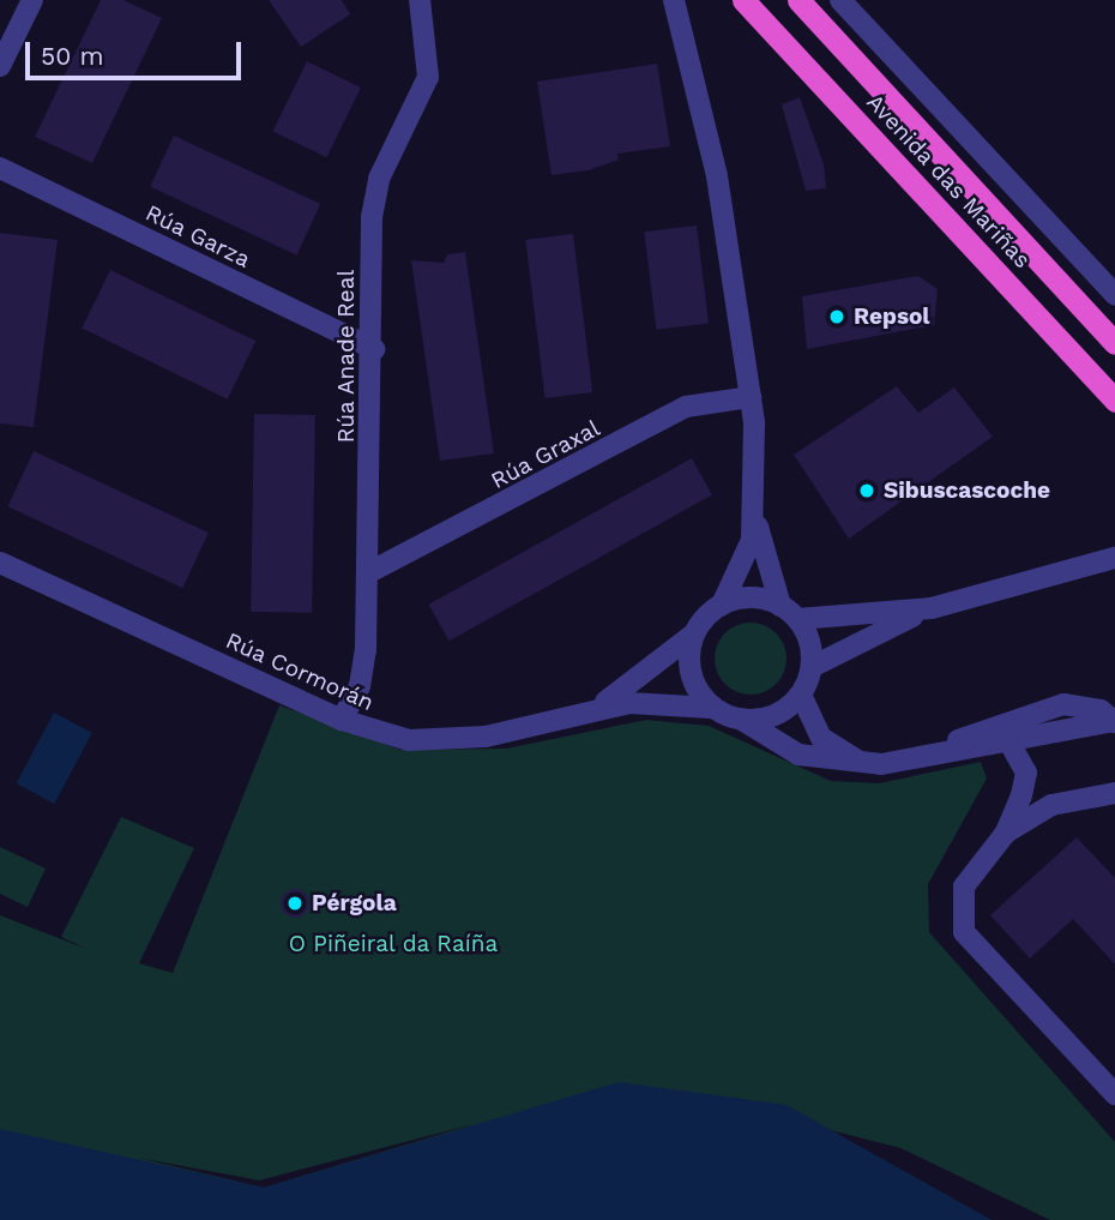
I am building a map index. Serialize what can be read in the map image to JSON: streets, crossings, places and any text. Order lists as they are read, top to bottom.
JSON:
{
  "streets": {
    "highway": ["Avenida das Mariñas"],
    "street": [
      "Rúa Garza",
      "Rúa Anade Real",
      "Rúa Graxal",
      "Rúa Cormorán"
    ]
  },
  "crossings": [
    ["Rúa Garza", "Rúa Anade Real"],
    ["Rúa Anade Real", "Rúa Graxal"],
    ["Rúa Anade Real", "Rúa Cormorán"]
  ],
  "parks": ["O Piñeiral da Raíña"],
  "places": ["Repsol", "Sibuscascoche", "Pérgola"],
  "scale_bar": "50 m"
}
